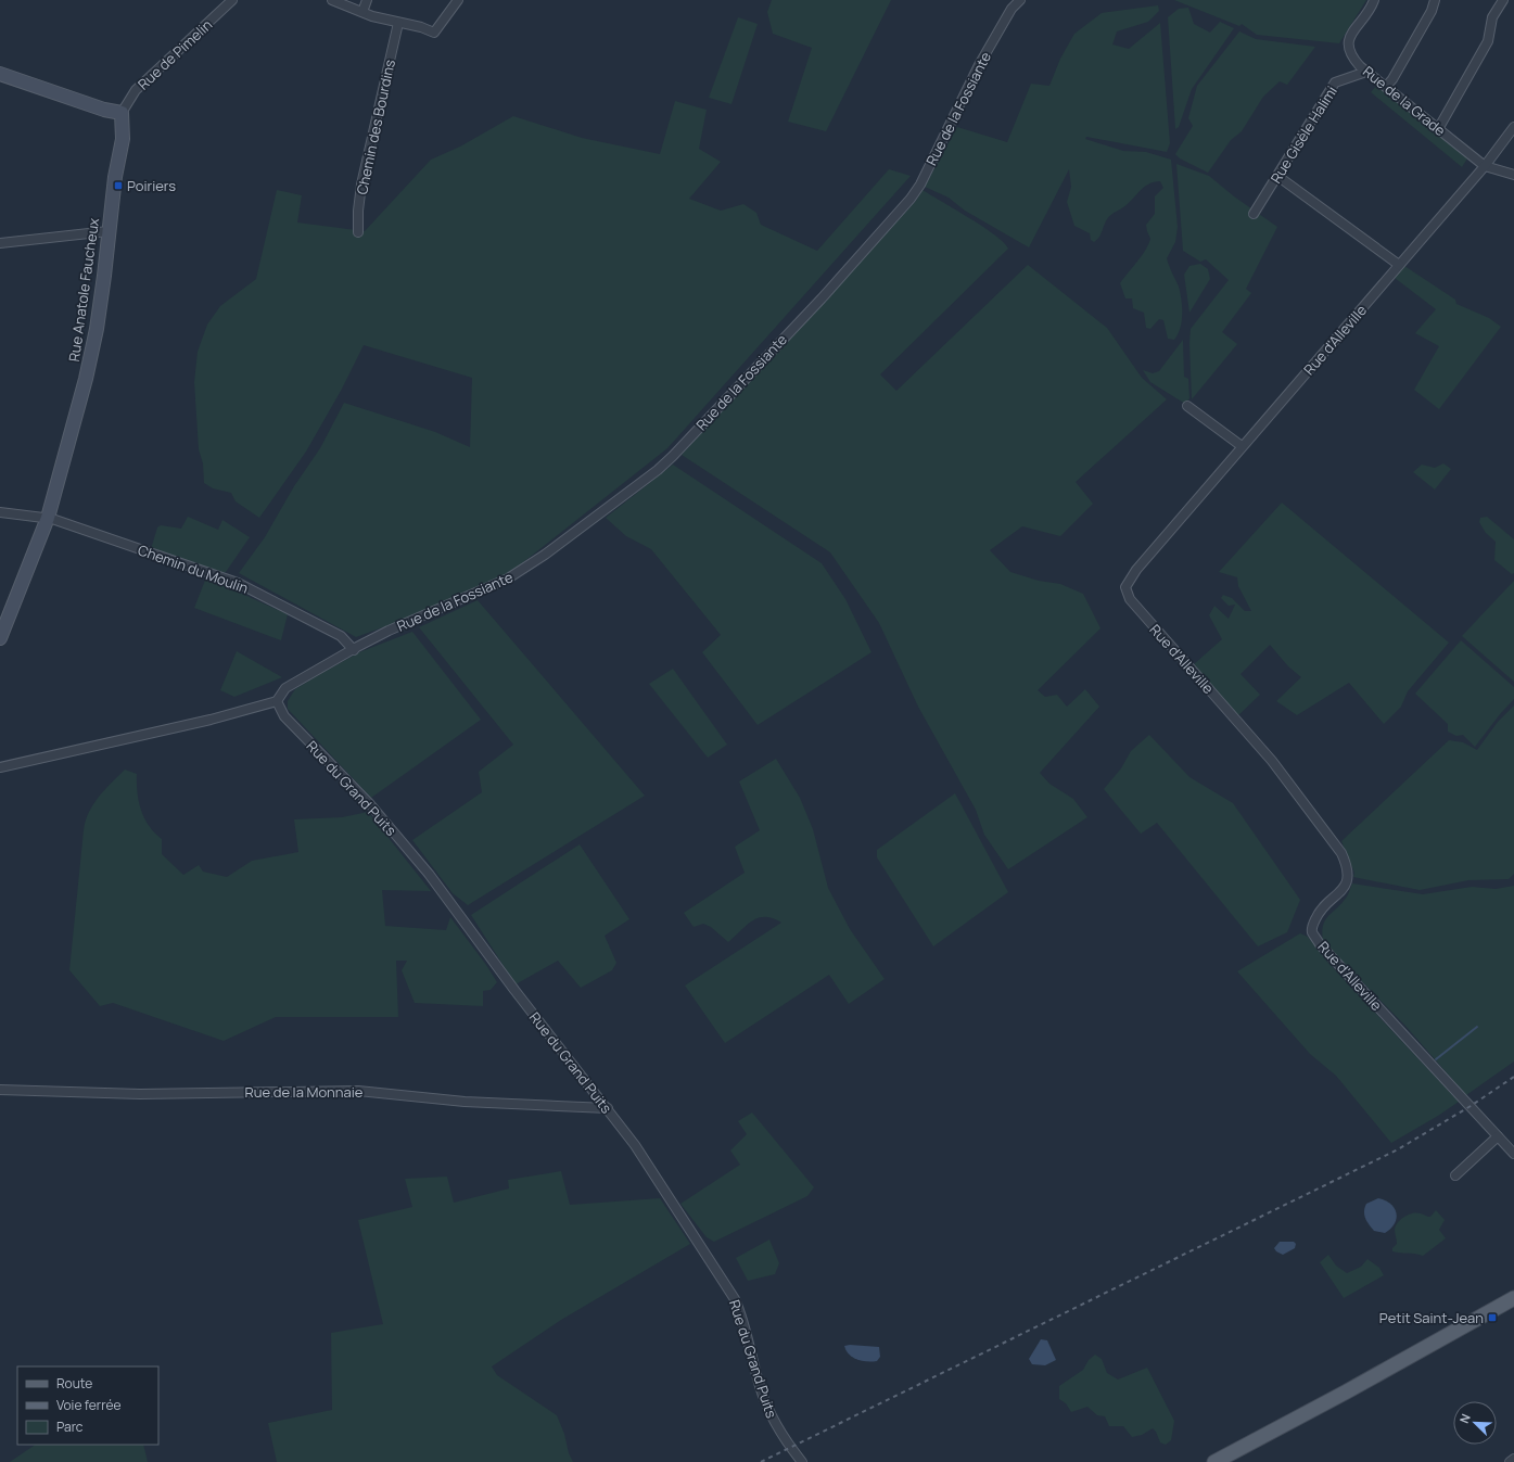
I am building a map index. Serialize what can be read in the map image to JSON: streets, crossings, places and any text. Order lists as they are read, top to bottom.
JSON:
{
  "streets": {
    "main road": ["Rue Anatole Faucheux"],
    "street": [
      "Rue de Pimelin",
      "Rue de la Grade",
      "Rue de la Fossiante",
      "Chemin des Bourdins",
      "Rue Gisèle Halimi",
      "Rue d'Alleville",
      "Chemin du Moulin",
      "Rue du Grand Puits",
      "Rue de la Monnaie"
    ]
  },
  "crossings": [
    ["Rue de Pimelin", "Rue Anatole Faucheux"],
    ["Rue de la Grade", "Rue Gisèle Halimi"],
    ["Rue de la Grade", "Rue d'Alleville"],
    ["Rue de la Fossiante", "Chemin du Moulin"],
    ["Rue Anatole Faucheux", "Chemin du Moulin"],
    ["Rue du Grand Puits", "Rue de la Monnaie"]
  ],
  "places": {
    "transit": ["Poiriers", "Petit Saint-Jean"]
  },
  "legend": ["Route", "Voie ferrée", "Parc"],
  "north": "top left"
}
